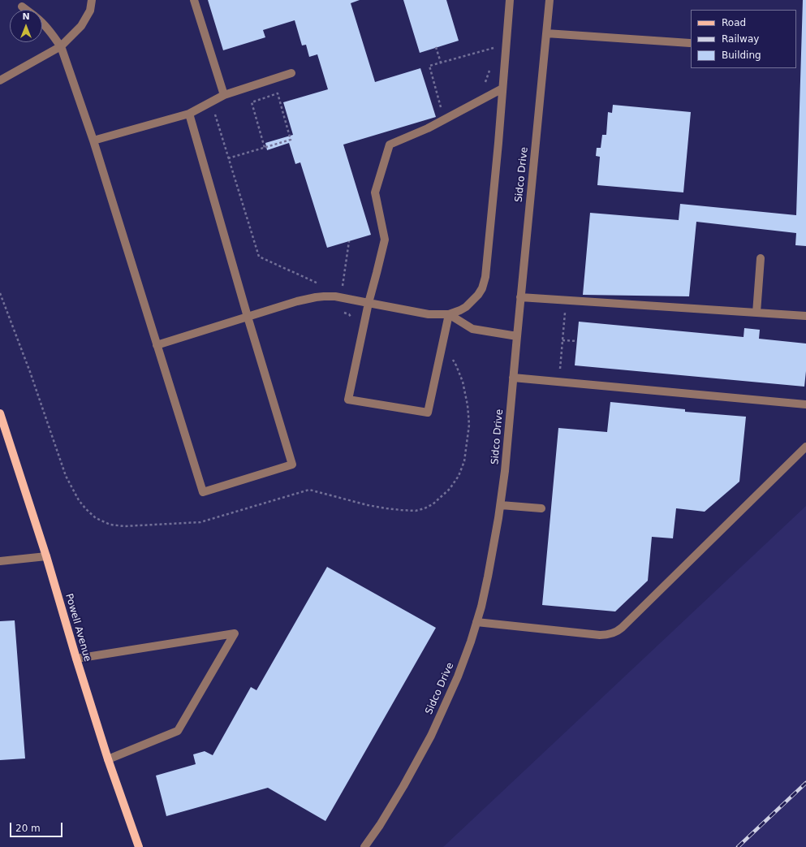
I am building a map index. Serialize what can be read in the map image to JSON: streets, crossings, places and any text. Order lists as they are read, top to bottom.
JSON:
{
  "streets": {
    "main road": ["Powell Avenue"],
    "street": ["Sidco Drive"]
  },
  "legend": ["Road", "Railway", "Building"],
  "scale_bar": "20 m",
  "north": "top"
}
